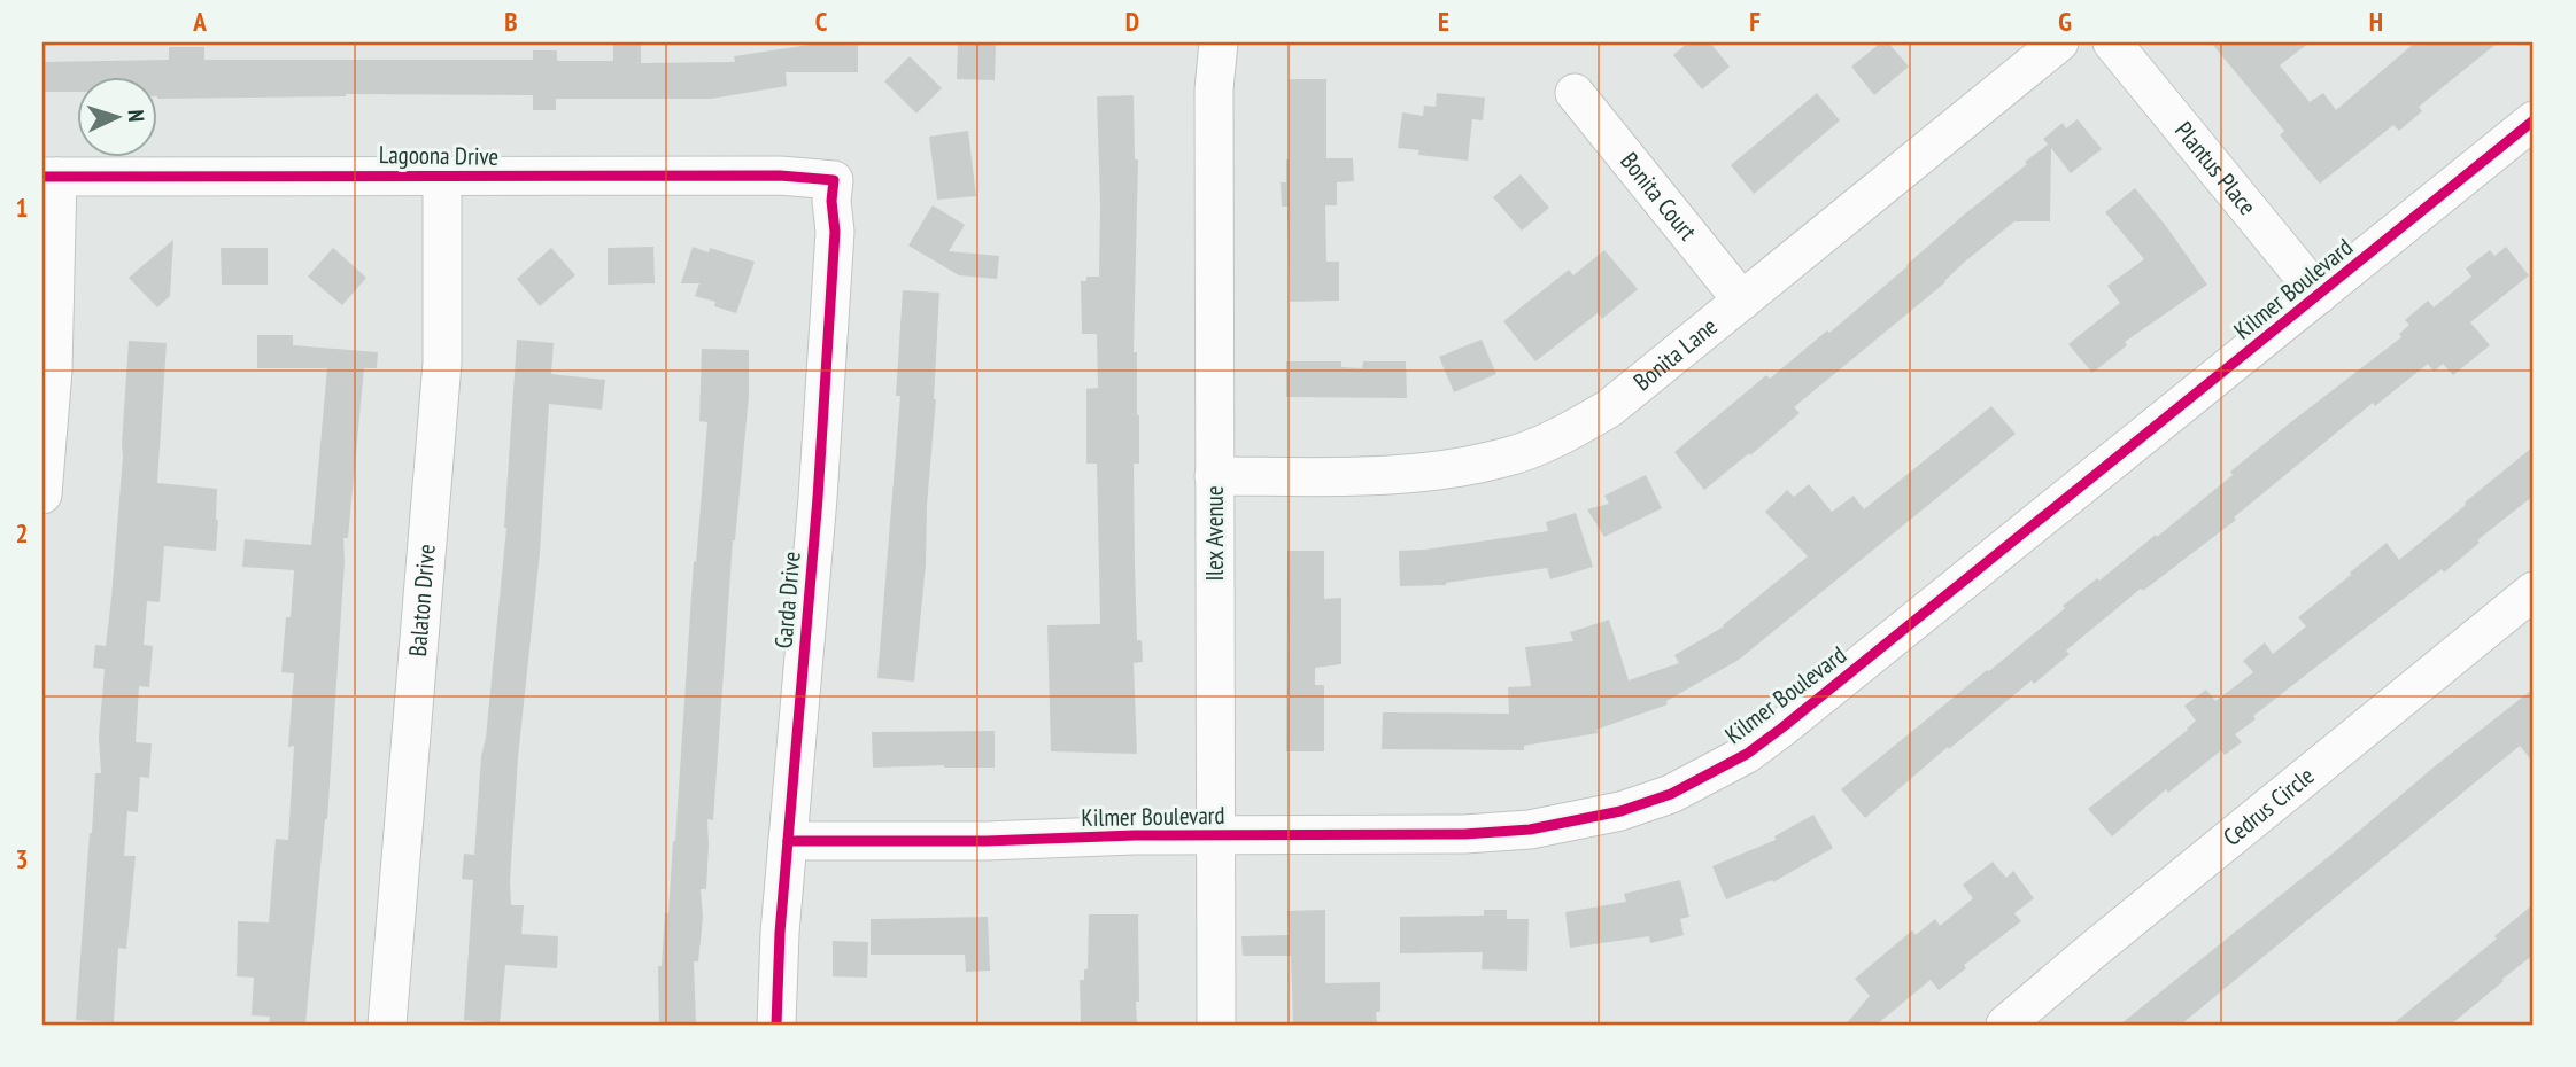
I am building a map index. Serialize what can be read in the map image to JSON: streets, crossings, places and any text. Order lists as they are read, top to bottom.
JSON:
{
  "streets": {
    "street": [
      "Lagoona Drive",
      "Plantus Place",
      "Bonita Court",
      "Kilmer Boulevard",
      "Bonita Lane",
      "Ilex Avenue",
      "Garda Drive",
      "Balaton Drive",
      "Cedrus Circle"
    ]
  },
  "crossings": [
    ["Lagoona Drive", "Garda Drive"],
    ["Lagoona Drive", "Balaton Drive"],
    ["Plantus Place", "Kilmer Boulevard"],
    ["Bonita Court", "Bonita Lane"],
    ["Kilmer Boulevard", "Ilex Avenue"],
    ["Kilmer Boulevard", "Garda Drive"],
    ["Bonita Lane", "Ilex Avenue"]
  ],
  "north": "right",
  "grid": {
    "columns": [
      "A",
      "B",
      "C",
      "D",
      "E",
      "F",
      "G",
      "H"
    ],
    "rows": ["1", "2", "3"]
  }
}
